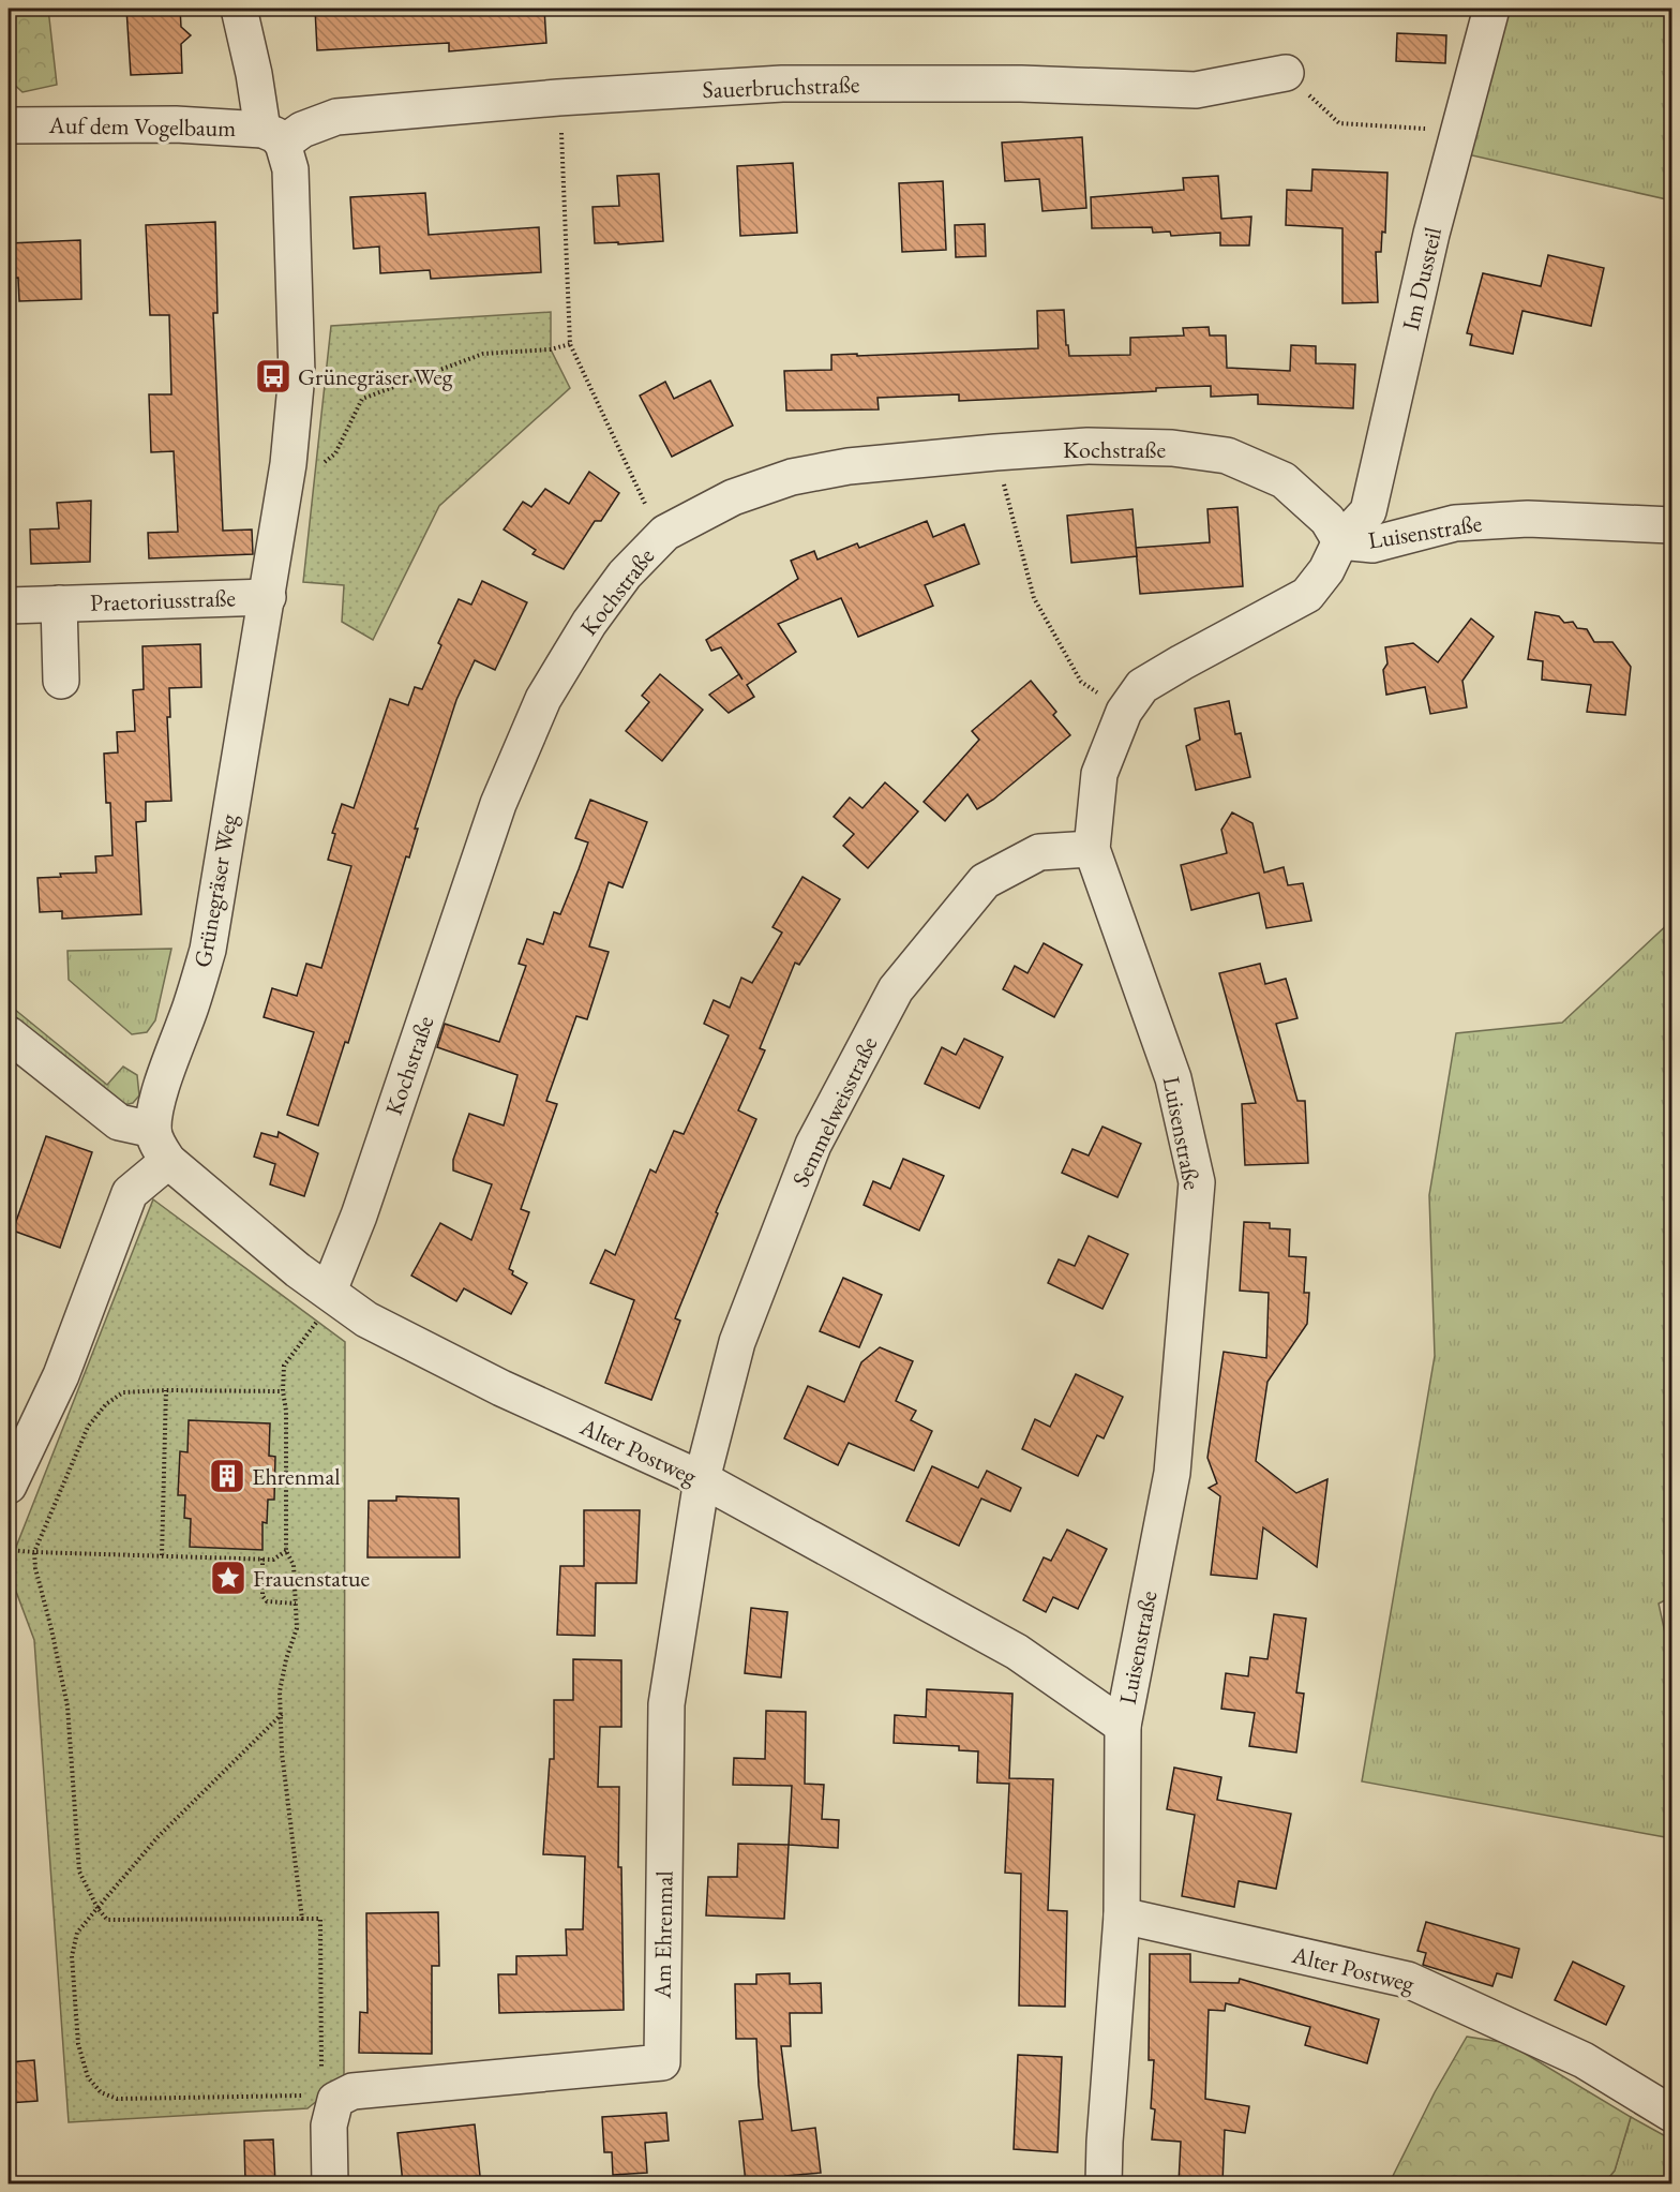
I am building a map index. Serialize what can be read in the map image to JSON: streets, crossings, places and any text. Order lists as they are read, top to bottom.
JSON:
{
  "streets": {
    "street": [
      "Sauerbruchstraße",
      "Auf dem Vogelbaum",
      "Im Dussteil",
      "Kochstraße",
      "Luisenstraße",
      "Praetoriusstraße",
      "Grünegräser Weg",
      "Semmelweisstraße",
      "Alter Postweg",
      "Am Ehrenmal"
    ]
  },
  "crossings": [
    ["Sauerbruchstraße", "Auf dem Vogelbaum"],
    ["Sauerbruchstraße", "Grünegräser Weg"],
    ["Auf dem Vogelbaum", "Grünegräser Weg"],
    ["Im Dussteil", "Kochstraße"],
    ["Im Dussteil", "Luisenstraße"],
    ["Kochstraße", "Luisenstraße"],
    ["Kochstraße", "Alter Postweg"],
    ["Luisenstraße", "Semmelweisstraße"],
    ["Luisenstraße", "Alter Postweg"],
    ["Praetoriusstraße", "Grünegräser Weg"],
    ["Grünegräser Weg", "Alter Postweg"],
    ["Semmelweisstraße", "Alter Postweg"],
    ["Semmelweisstraße", "Am Ehrenmal"],
    ["Alter Postweg", "Am Ehrenmal"]
  ],
  "places": {
    "bus stop": ["Grünegräser Weg"],
    "building": ["Ehrenmal"],
    "place": ["Frauenstatue"]
  }
}
